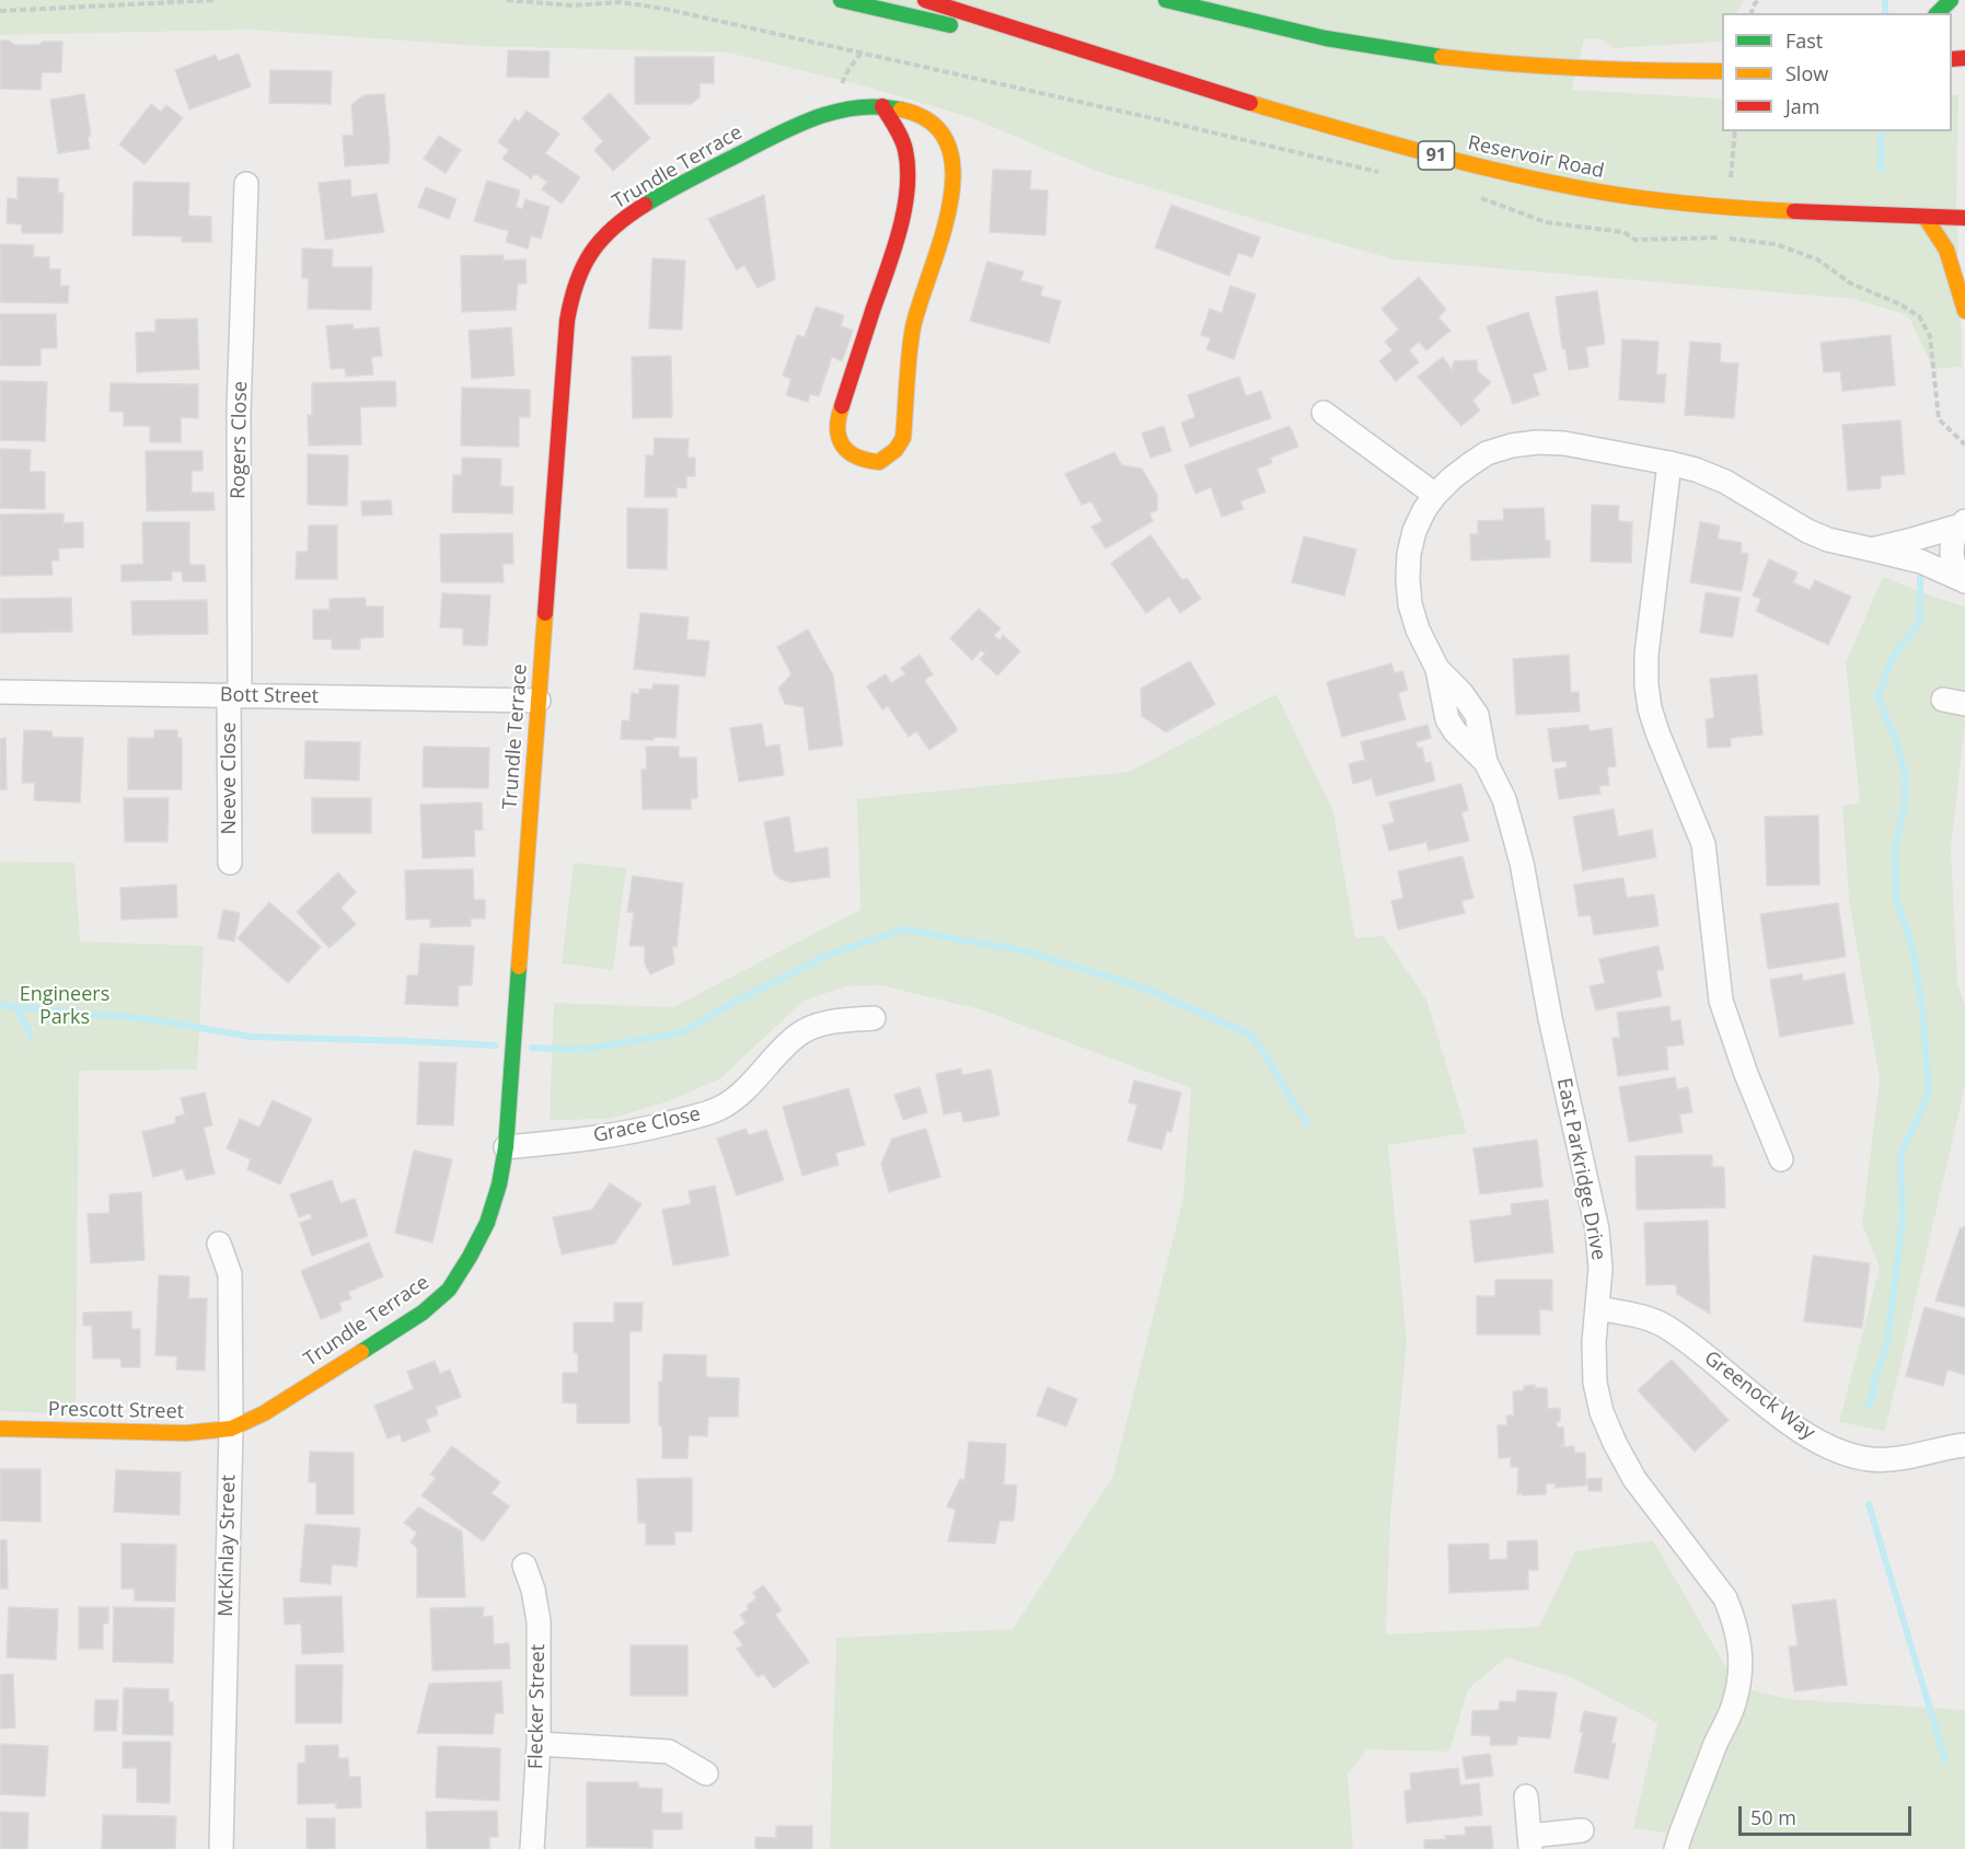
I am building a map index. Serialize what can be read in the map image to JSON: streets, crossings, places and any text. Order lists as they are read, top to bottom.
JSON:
{
  "streets": {
    "street": [
      "91",
      "Reservoir Road",
      "Trundle Terrace",
      "Rogers Close",
      "Bott Street",
      "Neeve Close",
      "Grace Close",
      "East Parkridge Drive",
      "Greenock Way",
      "Prescott Street",
      "McKinlay Street",
      "Flecker Street"
    ]
  },
  "crossings": [
    ["Trundle Terrace", "Bott Street"],
    ["Trundle Terrace", "Grace Close"],
    ["Trundle Terrace", "Prescott Street"],
    ["Trundle Terrace", "McKinlay Street"],
    ["Rogers Close", "Bott Street"],
    ["Rogers Close", "Neeve Close"],
    ["Bott Street", "Neeve Close"],
    ["East Parkridge Drive", "Greenock Way"],
    ["Prescott Street", "McKinlay Street"]
  ],
  "parks": ["Engineers Parks"],
  "legend": ["Fast", "Slow", "Jam"],
  "scale_bar": "50 m"
}
